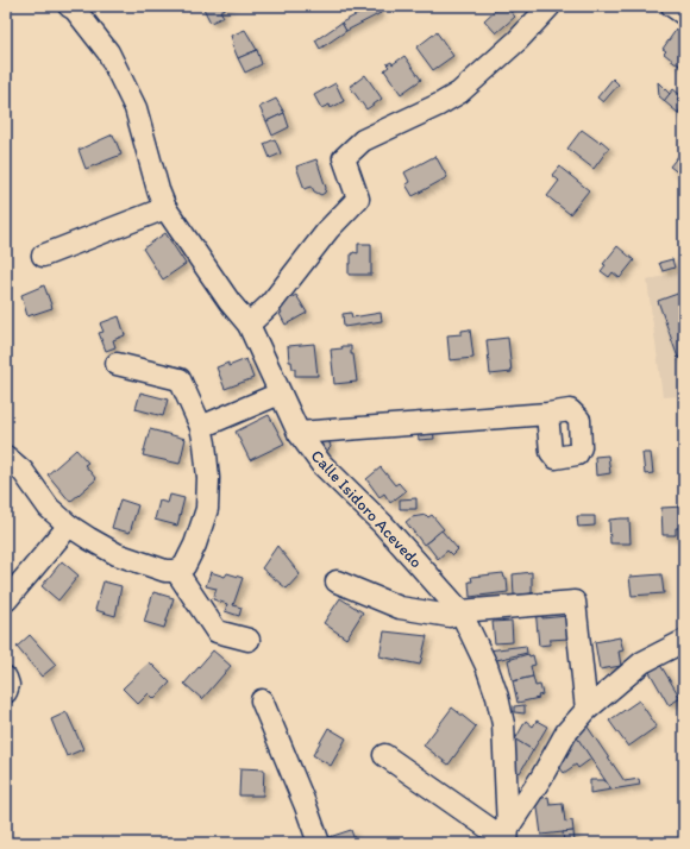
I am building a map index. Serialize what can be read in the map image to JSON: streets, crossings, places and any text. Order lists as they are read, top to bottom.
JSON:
{
  "streets": {
    "street": ["Calle Isidoro Acevedo"]
  }
}
